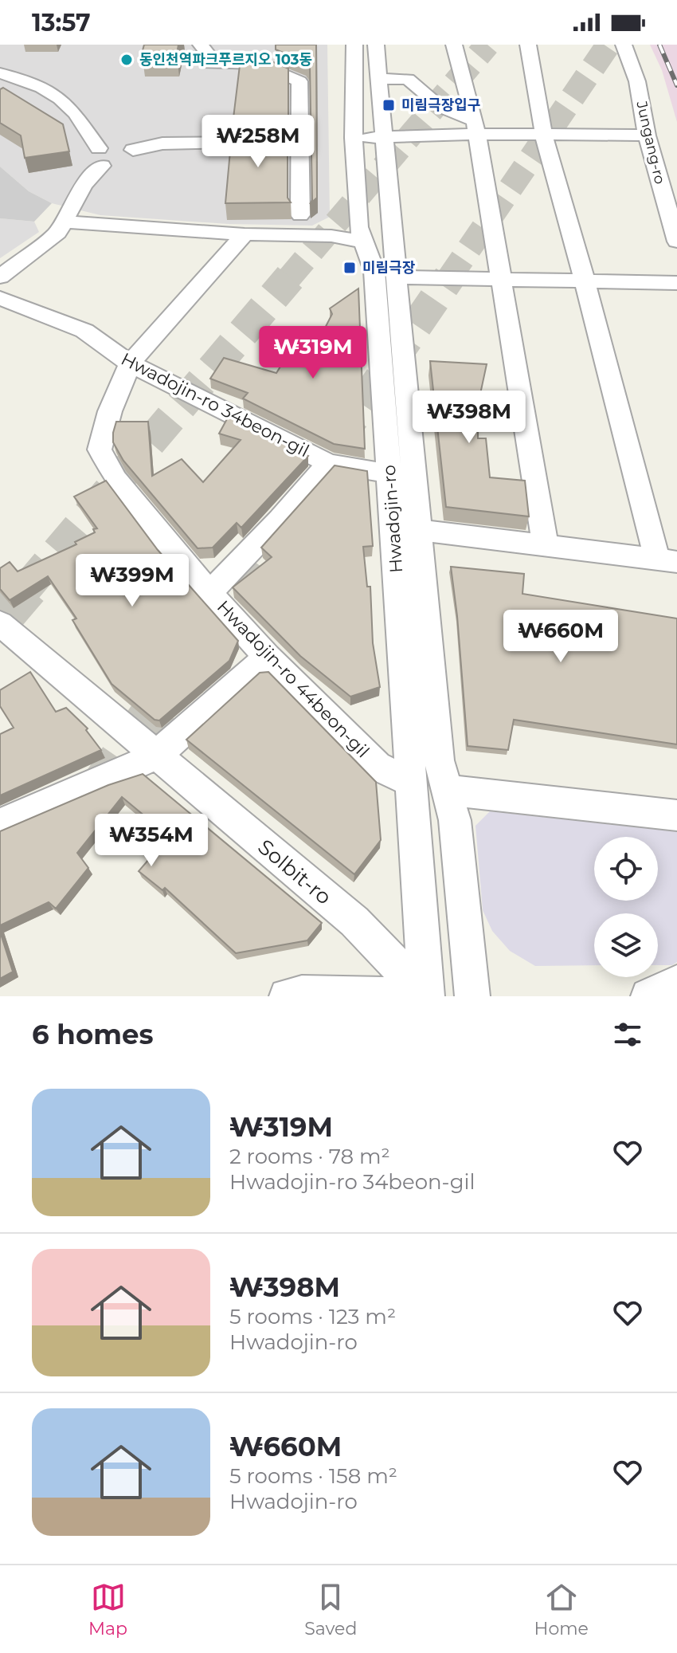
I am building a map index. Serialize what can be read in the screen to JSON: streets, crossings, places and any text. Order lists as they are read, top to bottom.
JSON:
{
  "streets": {
    "street": [
      "Jungang-ro",
      "Hwadojin-ro 34beon-gil",
      "Hwadojin-ro",
      "Hwadojin-ro 44beon-gil",
      "Solbit-ro"
    ]
  },
  "crossings": [
    ["Hwadojin-ro 34beon-gil", "Hwadojin-ro"],
    ["Hwadojin-ro 34beon-gil", "Hwadojin-ro 44beon-gil"],
    ["Hwadojin-ro", "Hwadojin-ro 44beon-gil"],
    ["Hwadojin-ro", "Solbit-ro"]
  ],
  "places": {
    "other": ["동인천역파크푸르지오 103동"],
    "transit": ["미림극장입구", "미림극장"]
  },
  "page": {
    "status": "13:57",
    "price": [
      "₩258M",
      "₩319M",
      "₩398M",
      "₩399M",
      "₩660M",
      "₩354M"
    ],
    "heading": "6 homes",
    "list": [
      {
        "name": "₩319M",
        "note": "2 rooms · 78 m² · Hwadojin-ro 34beon-gil"
      },
      {
        "name": "₩398M",
        "note": "5 rooms · 123 m² · Hwadojin-ro"
      },
      {
        "name": "₩660M",
        "note": "5 rooms · 158 m² · Hwadojin-ro"
      }
    ],
    "tabs": ["Map", "Saved", "Home"]
  }
}
